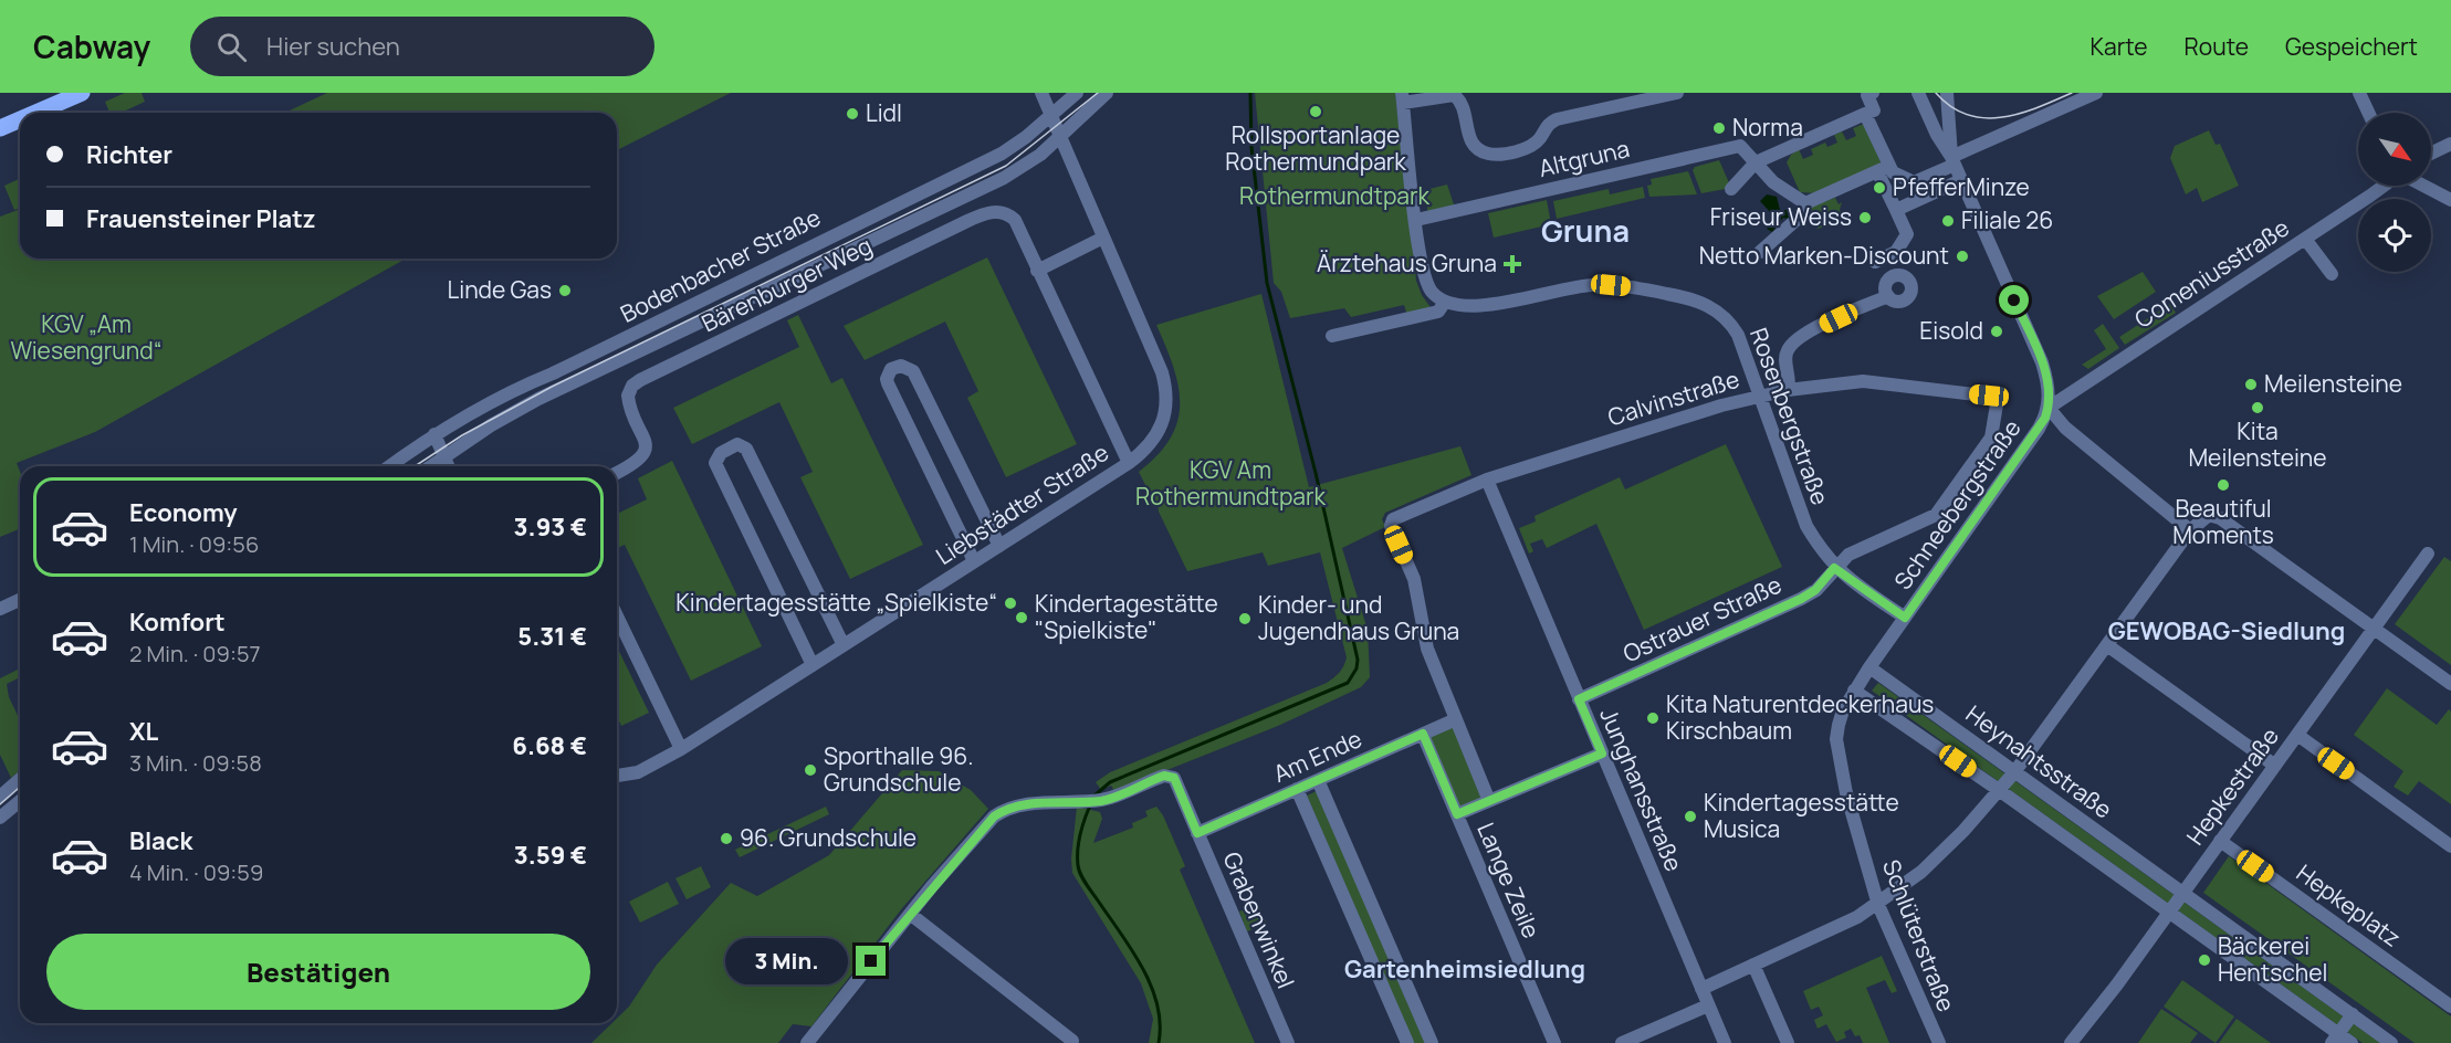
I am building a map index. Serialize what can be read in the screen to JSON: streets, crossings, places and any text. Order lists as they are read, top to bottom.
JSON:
{
  "streets": {
    "street": [
      "Altgruna",
      "Bodenbacher Straße",
      "Comeniusstraße",
      "Bärenburger Weg",
      "Calvinstraße",
      "Rosenbergstraße",
      "Liebstädter Straße",
      "Schneebergstraße",
      "Ostrauer Straße",
      "Am Ende",
      "Heynahtsstraße",
      "Hepkestraße",
      "Junghansstraße",
      "Lange Zeile",
      "Hepkeplatz",
      "Grabenwinkel",
      "Schlüterstraße"
    ]
  },
  "crossings": [
    ["Bodenbacher Straße", "Liebstädter Straße"],
    ["Comeniusstraße", "Schneebergstraße"],
    ["Bärenburger Weg", "Liebstädter Straße"],
    ["Calvinstraße", "Rosenbergstraße"],
    ["Calvinstraße", "Schneebergstraße"],
    ["Calvinstraße", "Am Ende"],
    ["Calvinstraße", "Junghansstraße"],
    ["Rosenbergstraße", "Schneebergstraße"],
    ["Rosenbergstraße", "Ostrauer Straße"],
    ["Schneebergstraße", "Ostrauer Straße"],
    ["Schneebergstraße", "Heynahtsstraße"],
    ["Schneebergstraße", "Schlüterstraße"],
    ["Ostrauer Straße", "Junghansstraße"],
    ["Am Ende", "Lange Zeile"],
    ["Am Ende", "Grabenwinkel"],
    ["Heynahtsstraße", "Hepkestraße"],
    ["Heynahtsstraße", "Schlüterstraße"],
    ["Hepkestraße", "Hepkeplatz"]
  ],
  "districts": ["Gruna", "GEWOBAG-Siedlung", "Gartenheimsiedlung"],
  "parks": ["Rothermundtpark", "KGV „Am Wiesengrund“", "KGV Am Rothermundtpark"],
  "places": {
    "other": [
      "Rollsportanlage Rothermundpark",
      "Lidl",
      "Norma",
      "PfefferMinze",
      "Friseur Weiss",
      "Filiale 26",
      "Netto Marken-Discount",
      "Linde Gas",
      "Eisold",
      "Meilensteine",
      "Kita Meilensteine",
      "Beautiful Moments",
      "Kindertagesstätte „Spielkiste“",
      "Kindertagestätte \"Spielkiste\"",
      "Kinder- und Jugendhaus Gruna",
      "Kita Naturentdeckerhaus Kirschbaum",
      "Sporthalle 96. Grundschule",
      "Kindertagesstätte Musica",
      "96. Grundschule",
      "Bäckerei Hentschel"
    ],
    "health": ["Ärztehaus Gruna"]
  },
  "north": "bottom right",
  "page": {
    "header": "Cabway",
    "search": "Hier suchen",
    "nav": ["Karte", "Route", "Gespeichert"],
    "banner": ["Richter", "Frauensteiner Platz"],
    "list": [
      {
        "name": "Economy",
        "note": "1 Min. · 09:56",
        "value": "3.93 €"
      },
      {
        "name": "Komfort",
        "note": "2 Min. · 09:57",
        "value": "5.31 €"
      },
      {
        "name": "XL",
        "note": "3 Min. · 09:58",
        "value": "6.68 €"
      },
      {
        "name": "Black",
        "note": "4 Min. · 09:59",
        "value": "3.59 €"
      }
    ],
    "buttons": "Bestätigen",
    "bubble": "3 Min."
  }
}
